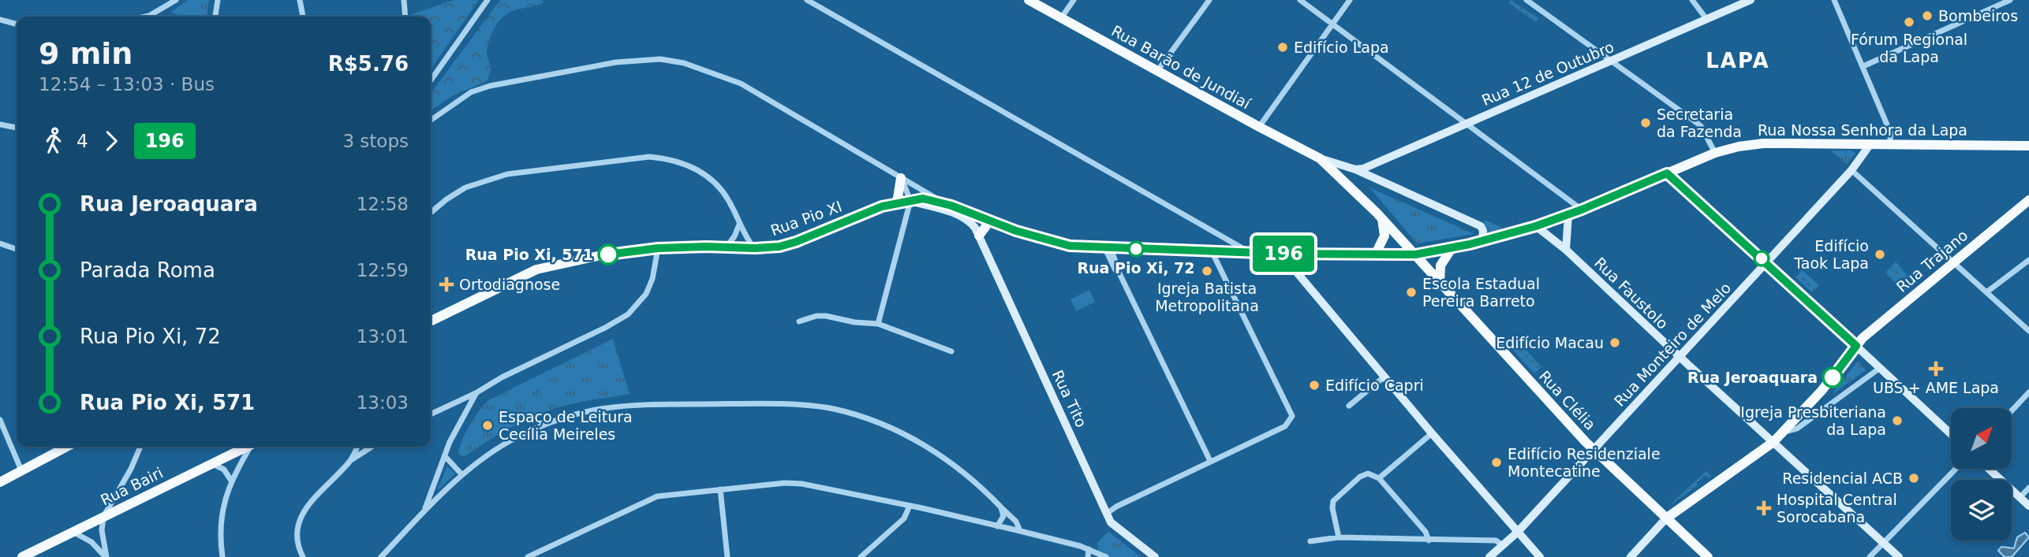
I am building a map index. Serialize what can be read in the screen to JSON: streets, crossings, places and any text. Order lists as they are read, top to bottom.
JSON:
{
  "streets": {
    "main road": [
      "Rua Barão de Jundiaí",
      "Rua Nossa Senhora da Lapa",
      "Rua Pio XI",
      "Rua Trajano",
      "Rua Clélia",
      "Rua Bairi"
    ],
    "street": [
      "Rua 12 de Outubro",
      "Rua Faustolo",
      "Rua Monteiro de Melo",
      "Rua Tito"
    ]
  },
  "crossings": [
    ["Rua Barão de Jundiaí", "Rua Clélia"],
    ["Rua Nossa Senhora da Lapa", "Rua Faustolo"],
    ["Rua Nossa Senhora da Lapa", "Rua Monteiro de Melo"],
    ["Rua Nossa Senhora da Lapa", "Rua Clélia"],
    ["Rua Pio XI", "Rua Tito"],
    ["Rua Faustolo", "Rua Monteiro de Melo"],
    ["Rua Monteiro de Melo", "Rua Clélia"]
  ],
  "districts": ["LAPA"],
  "places": {
    "other": [
      "Bombeiros",
      "Fórum Regional da Lapa",
      "Edifício Lapa",
      "Secretaria da Fazenda",
      "Rua Pio Xi, 72",
      "Rua Pio Xi, 571",
      "Edifício Taok Lapa",
      "Igreja Batista Metropolitana",
      "Escola Estadual Pereira Barreto",
      "Edifício Macau",
      "Rua Jeroaquara",
      "Edifício Capri",
      "Igreja Presbiteriana da Lapa",
      "Espaço de Leitura Cecília Meireles",
      "Edifício Residenziale Montecatine",
      "Residencial ACB"
    ],
    "health": ["Ortodiagnose", "UBS + AME Lapa", "Hospital Central Sorocabana"]
  },
  "lines": ["bus line 196"],
  "north": "top right",
  "page": {
    "on_map": "196",
    "heading": ["9 min", "12:54 – 13:03 · Bus", "R$5.76"],
    "legs": ["4", "196", "3 stops"],
    "list": [
      {
        "name": "Rua Jeroaquara",
        "value": "12:58"
      },
      {
        "name": "Parada Roma",
        "value": "12:59"
      },
      {
        "name": "Rua Pio Xi, 72",
        "value": "13:01"
      },
      {
        "name": "Rua Pio Xi, 571",
        "value": "13:03"
      }
    ]
  }
}
